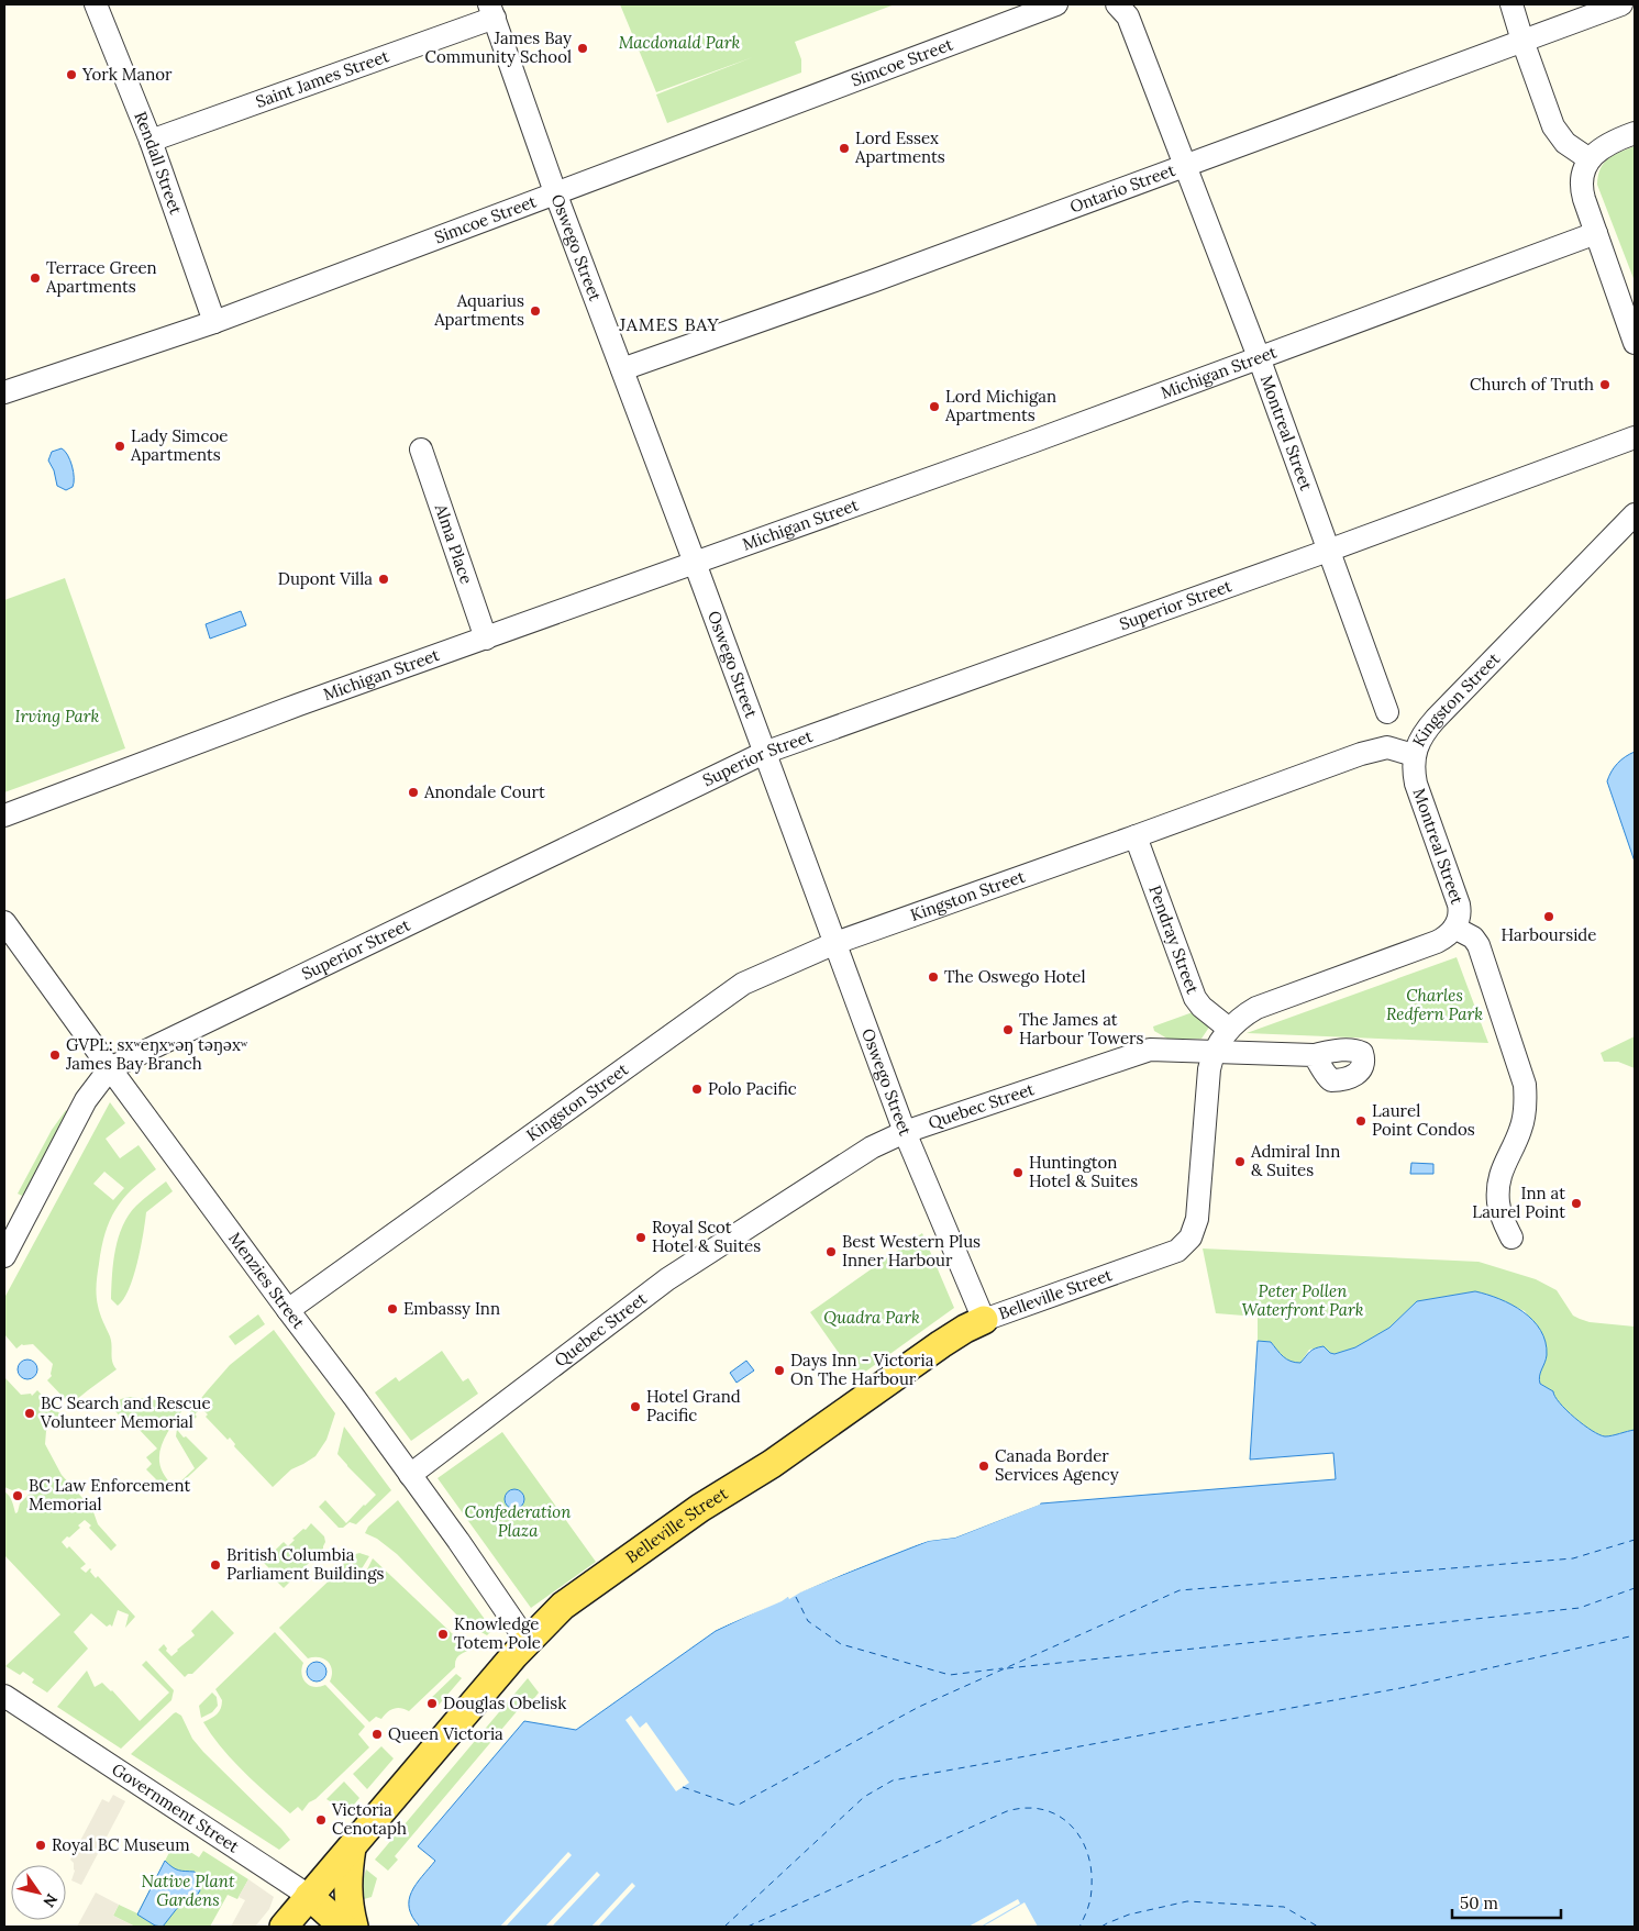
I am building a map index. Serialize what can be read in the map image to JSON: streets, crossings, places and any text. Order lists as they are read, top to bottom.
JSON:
{
  "streets": {
    "main road": ["Belleville Street", "Government Street"],
    "street": [
      "Simcoe Street",
      "Saint James Street",
      "Rendall Street",
      "Ontario Street",
      "Oswego Street",
      "Michigan Street",
      "Montreal Street",
      "Alma Place",
      "Superior Street",
      "Kingston Street",
      "Pendray Street",
      "Quebec Street",
      "Menzies Street"
    ]
  },
  "crossings": [
    ["Simcoe Street", "Rendall Street"],
    ["Simcoe Street", "Oswego Street"],
    ["Saint James Street", "Rendall Street"],
    ["Saint James Street", "Oswego Street"],
    ["Ontario Street", "Oswego Street"],
    ["Ontario Street", "Montreal Street"],
    ["Oswego Street", "Michigan Street"],
    ["Oswego Street", "Superior Street"],
    ["Oswego Street", "Kingston Street"],
    ["Oswego Street", "Quebec Street"],
    ["Oswego Street", "Belleville Street"],
    ["Michigan Street", "Montreal Street"],
    ["Michigan Street", "Alma Place"],
    ["Montreal Street", "Superior Street"],
    ["Montreal Street", "Kingston Street"],
    ["Superior Street", "Menzies Street"],
    ["Kingston Street", "Pendray Street"],
    ["Kingston Street", "Menzies Street"],
    ["Quebec Street", "Menzies Street"],
    ["Quebec Street", "Belleville Street"],
    ["Menzies Street", "Belleville Street"],
    ["Belleville Street", "Government Street"]
  ],
  "districts": ["JAMES BAY"],
  "parks": [
    "Macdonald Park",
    "Irving Park",
    "Charles Redfern Park",
    "Peter Pollen Waterfront Park",
    "Quadra Park",
    "Confederation Plaza",
    "Native Plant Gardens"
  ],
  "places": [
    "James Bay Community School",
    "York Manor",
    "Lord Essex Apartments",
    "Terrace Green Apartments",
    "Aquarius Apartments",
    "Church of Truth",
    "Lord Michigan Apartments",
    "Lady Simcoe Apartments",
    "Dupont Villa",
    "Anondale Court",
    "Harbourside",
    "The Oswego Hotel",
    "The James at Harbour Towers",
    "GVPL: sxʷeŋxʷəŋ təŋəxʷ James Bay Branch",
    "Polo Pacific",
    "Laurel Point Condos",
    "Admiral Inn & Suites",
    "Huntington Hotel & Suites",
    "Inn at Laurel Point",
    "Royal Scot Hotel & Suites",
    "Best Western Plus Inner Harbour",
    "Embassy Inn",
    "Days Inn - Victoria On The Harbour",
    "Hotel Grand Pacific",
    "BC Search and Rescue Volunteer Memorial",
    "Canada Border Services Agency",
    "BC Law Enforcement Memorial",
    "British Columbia Parliament Buildings",
    "Knowledge Totem Pole",
    "Douglas Obelisk",
    "Queen Victoria",
    "Victoria Cenotaph",
    "Royal BC Museum"
  ],
  "scale_bar": "50 m",
  "north": "bottom right"
}
